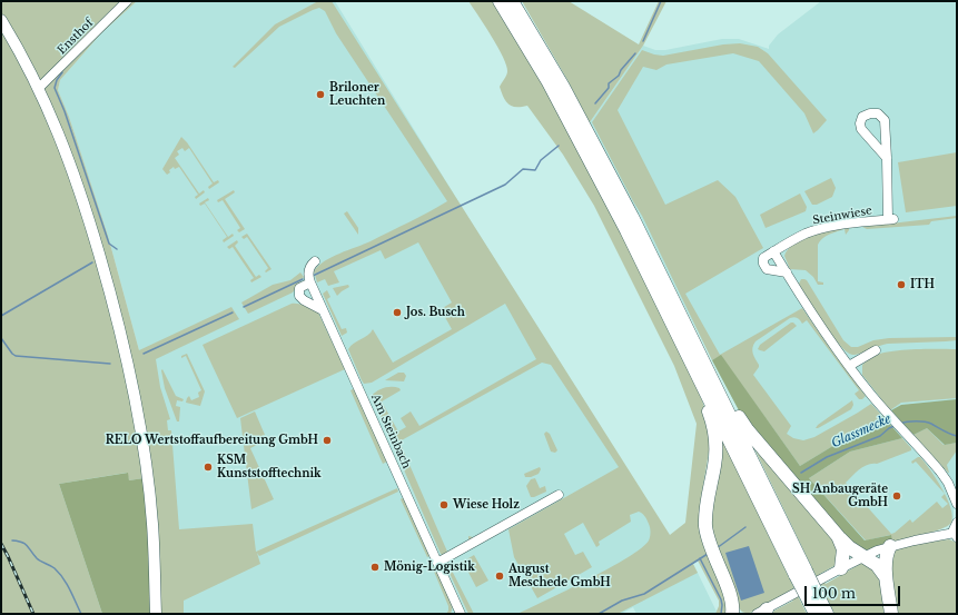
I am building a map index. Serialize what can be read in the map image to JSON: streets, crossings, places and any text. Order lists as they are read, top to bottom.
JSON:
{
  "streets": {
    "street": ["Ensthof", "Steinwiese", "Am Steinbach"]
  },
  "water": ["Glassmecke"],
  "places": [
    "Briloner Leuchten",
    "ITH",
    "Jos. Busch",
    "RELO Wertstoffaufbereitung GmbH",
    "KSM Kunststofftechnik",
    "SH Anbaugeräte GmbH",
    "Wiese Holz",
    "Mönig-Logistik",
    "August Meschede GmbH"
  ],
  "scale_bar": "100 m"
}
